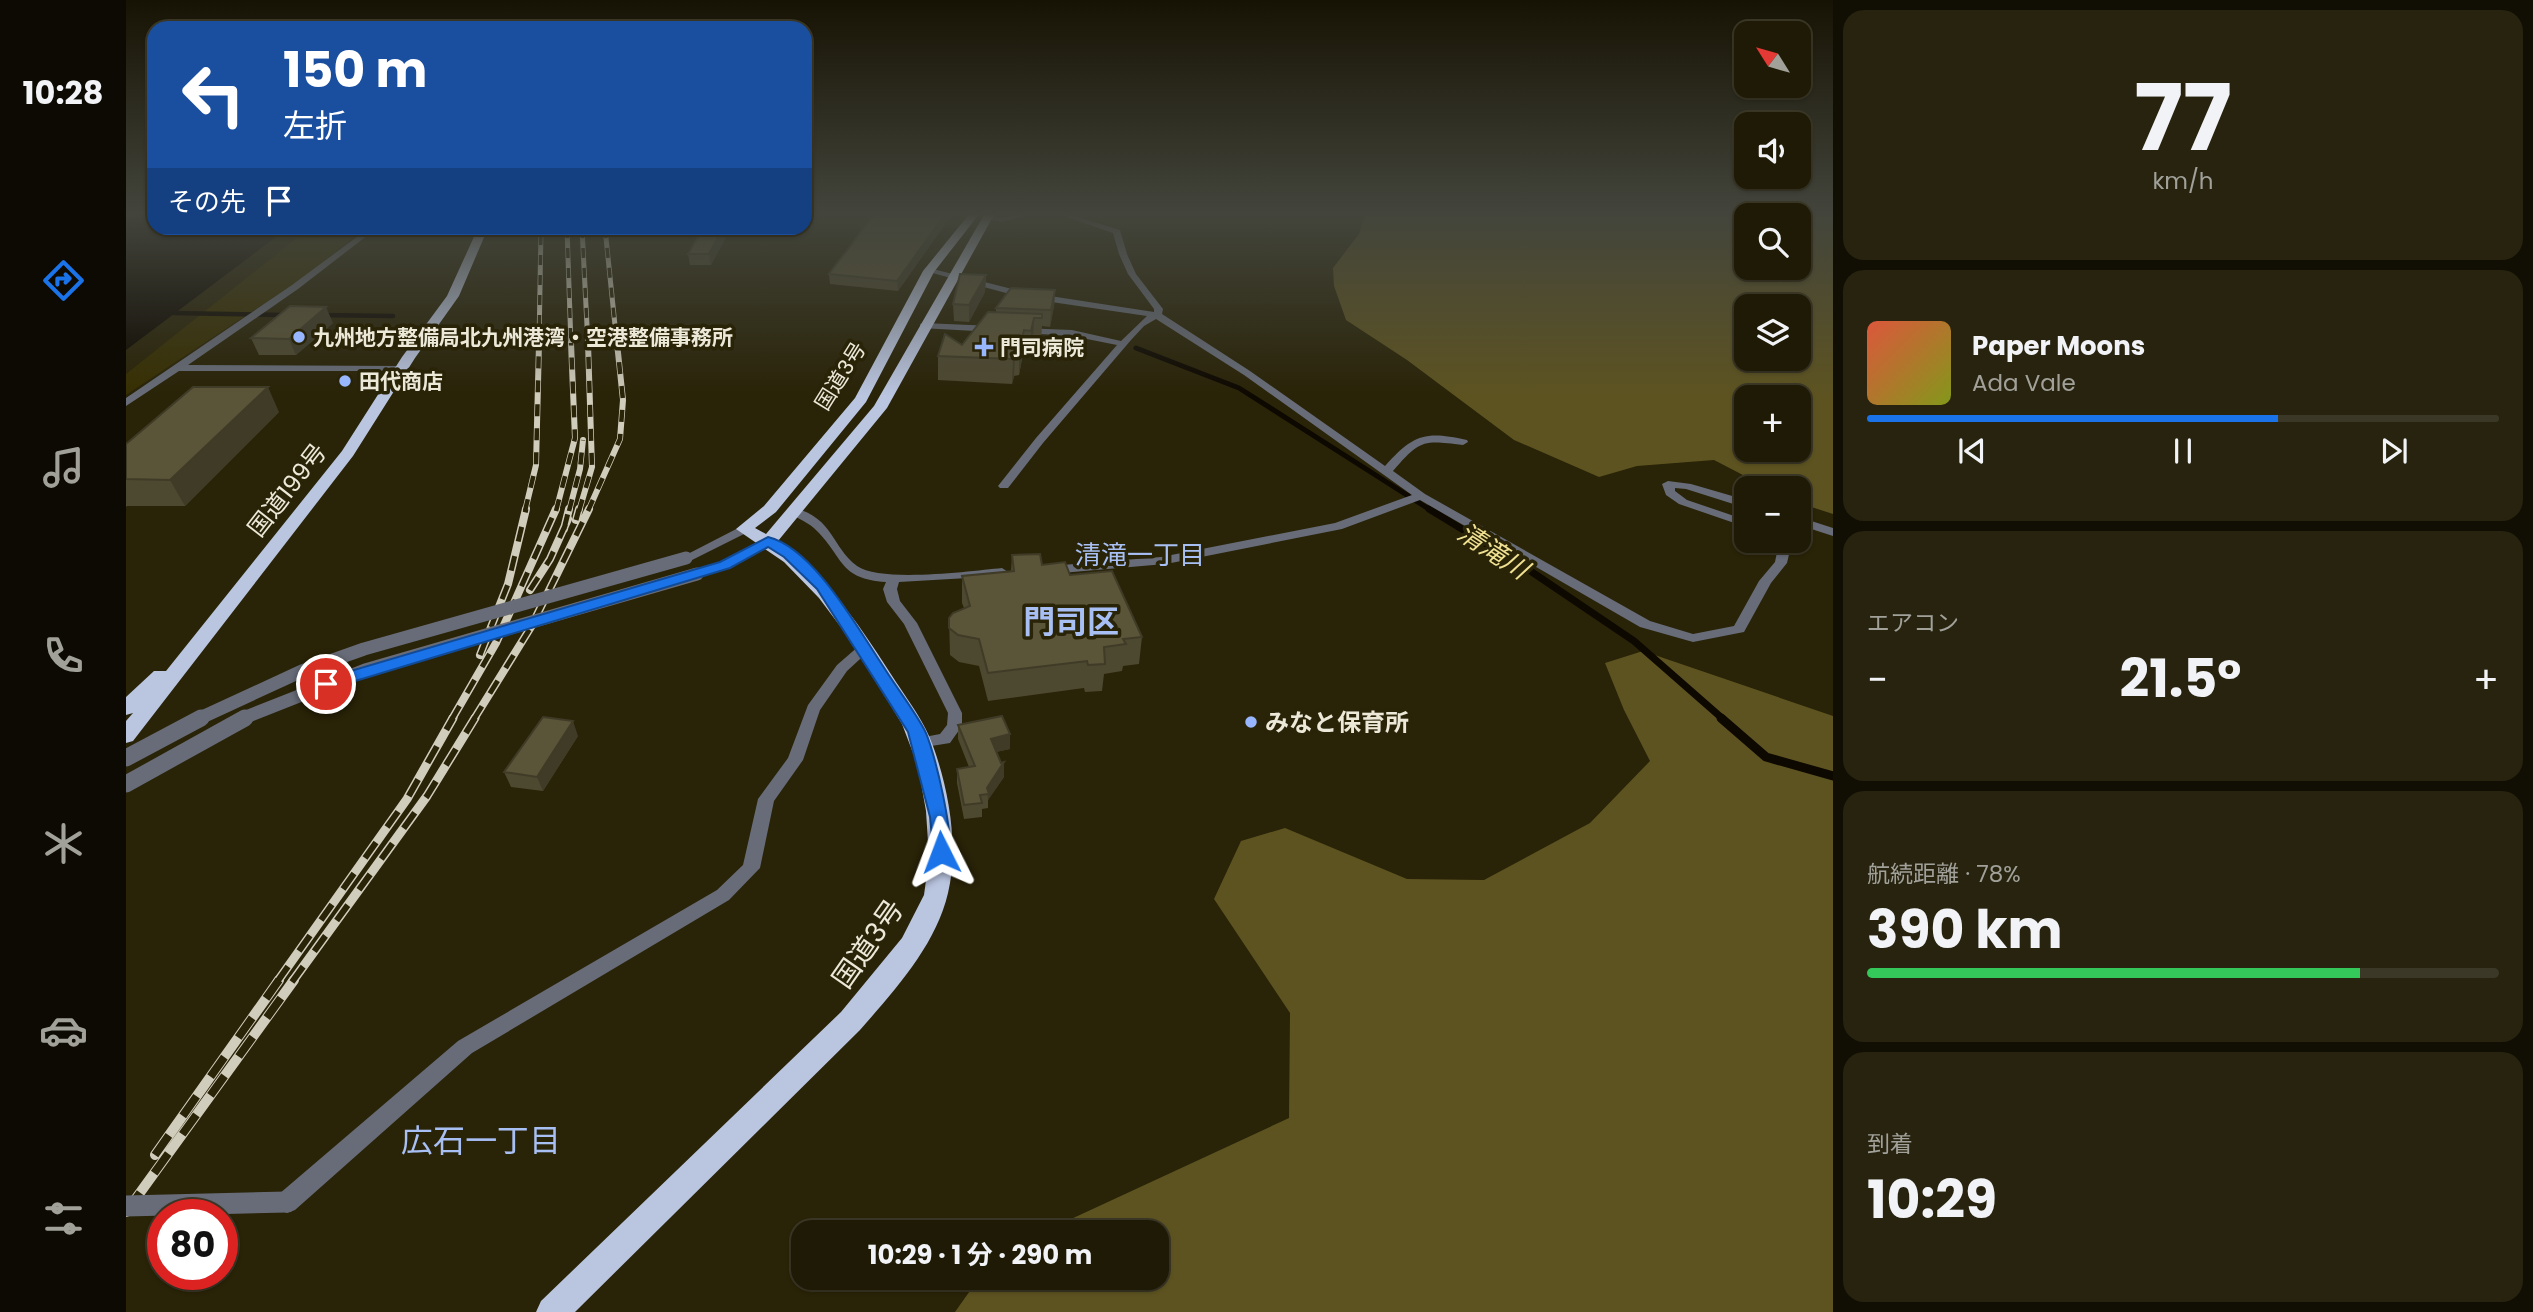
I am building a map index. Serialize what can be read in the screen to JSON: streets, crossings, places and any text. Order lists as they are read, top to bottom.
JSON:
{
  "streets": {
    "highway": ["国道3号", "国道199号"]
  },
  "districts": ["清滝一丁目", "門司区", "広石一丁目"],
  "water": ["清滝川"],
  "places": {
    "other": ["九州地方整備局北九州港湾・空港整備事務所", "田代商店", "みなと保育所"],
    "health": ["門司病院"]
  },
  "north": "top left",
  "page": {
    "tabs": "10:28",
    "tile": [
      ["77", "km/h"],
      "エアコン",
      ["航続距離 · 78%", "390 km"],
      ["到着", "10:29"]
    ],
    "map_buttons": ["+", "−"],
    "turn": ["150 m", "左折"],
    "then": "その先",
    "song": ["Paper Moons", "Ada Vale"],
    "heat": ["−", "21.5°", "+"],
    "limit": "80",
    "trip": "10:29 · 1 分 · 290 m"
  }
}
